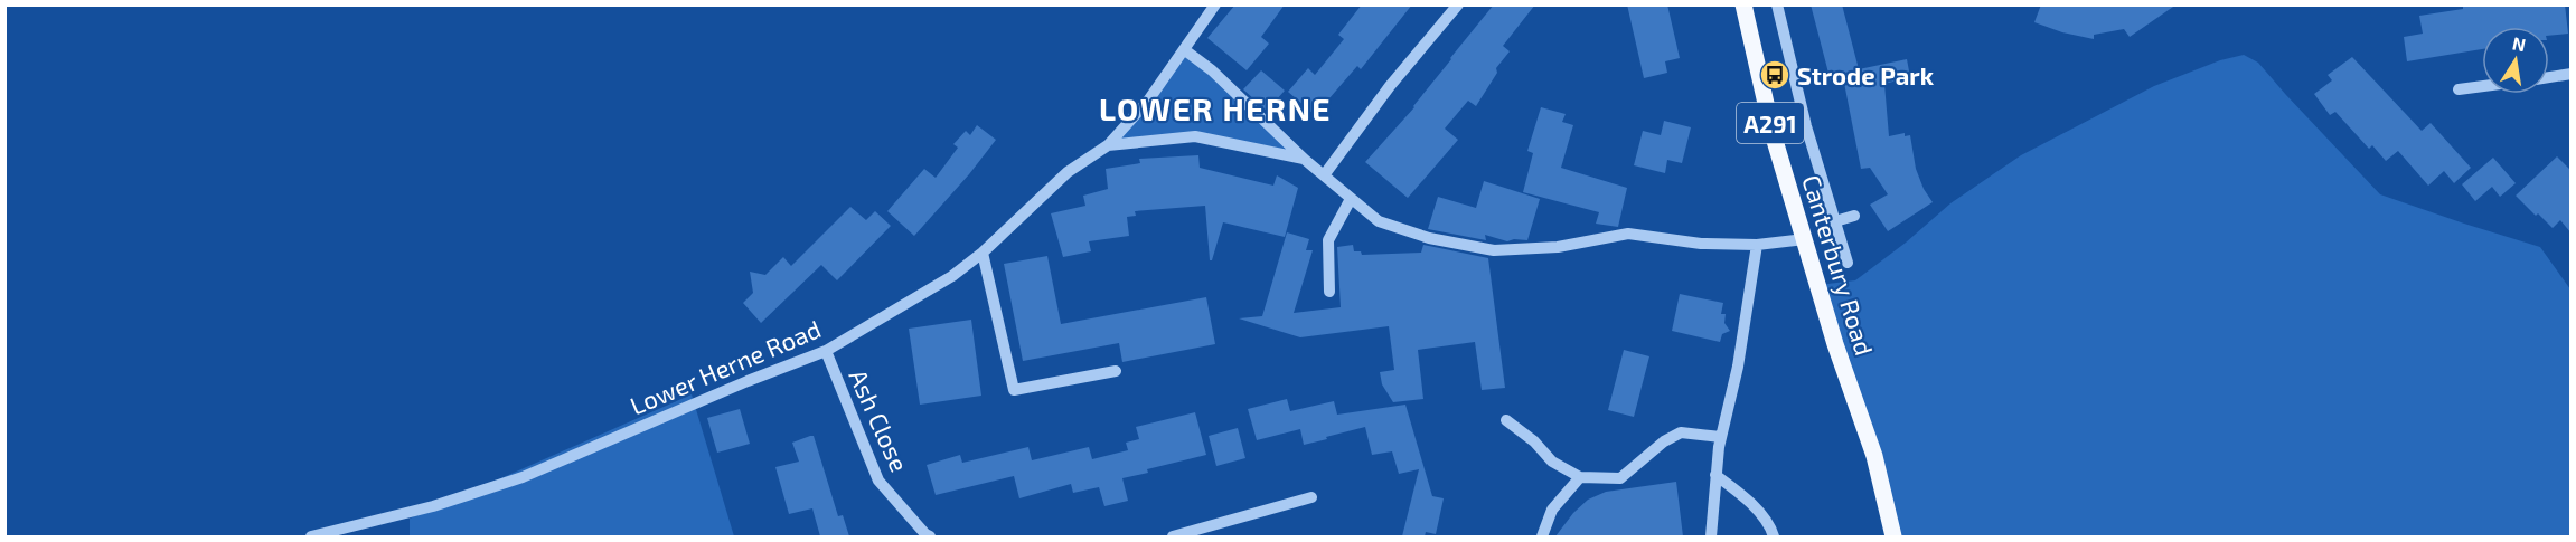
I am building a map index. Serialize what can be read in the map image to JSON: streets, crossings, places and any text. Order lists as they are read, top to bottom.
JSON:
{
  "streets": {
    "main road": ["A291", "Canterbury Road"],
    "street": ["Lower Herne Road", "Ash Close"]
  },
  "crossings": [
    ["Canterbury Road", "Lower Herne Road"],
    ["Lower Herne Road", "Ash Close"]
  ],
  "districts": ["LOWER HERNE"],
  "places": {
    "bus stop": ["Strode Park"]
  },
  "north": "top"
}
